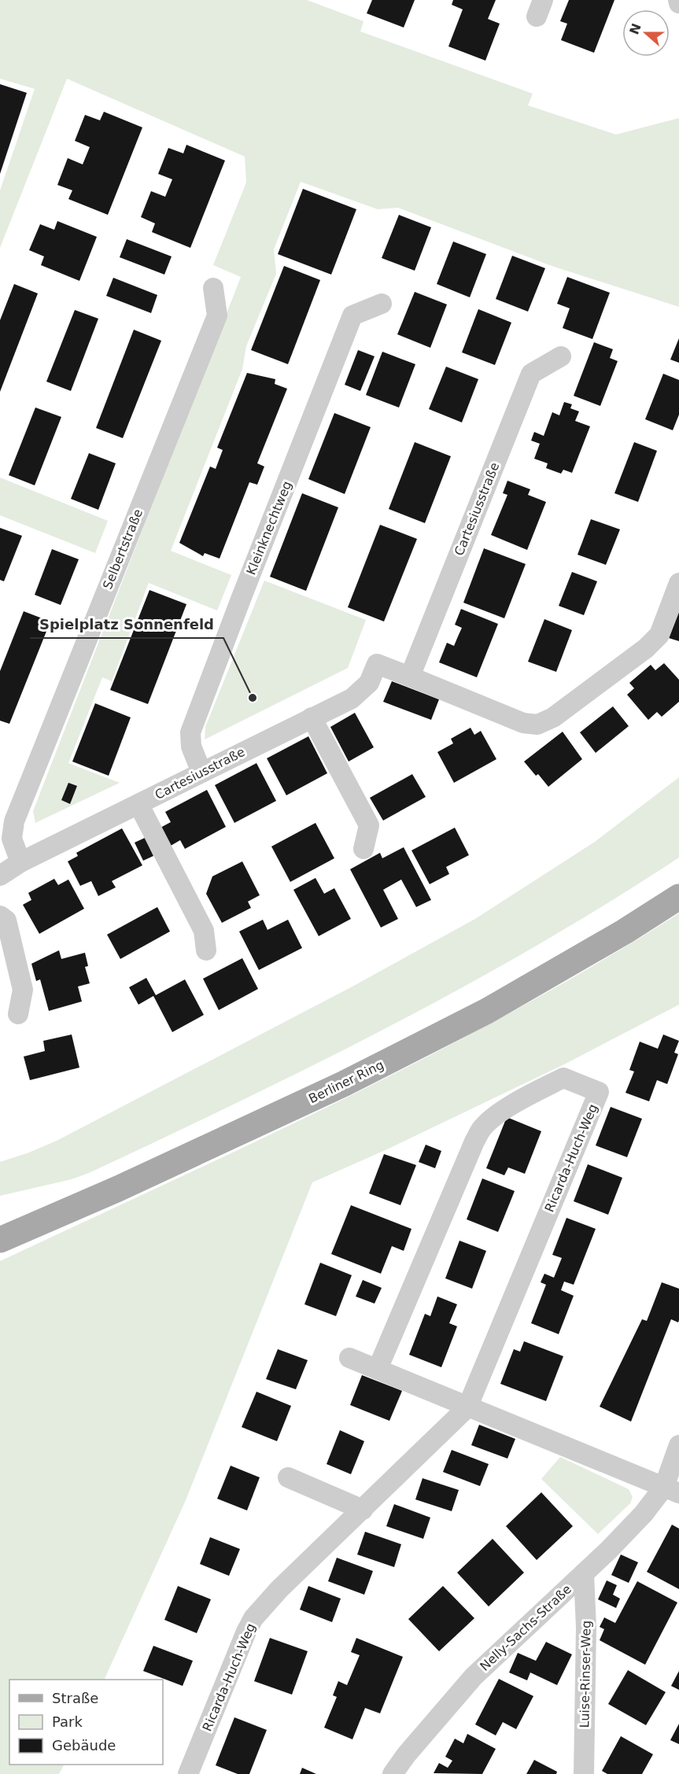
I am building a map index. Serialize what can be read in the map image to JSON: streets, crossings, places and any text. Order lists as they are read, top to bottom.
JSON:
{
  "streets": {
    "main road": ["Berliner Ring"],
    "street": [
      "Cartesiusstraße",
      "Kleinknechtweg",
      "Selbertstraße",
      "Ricarda-Huch-Weg",
      "Nelly-Sachs-Straße",
      "Luise-Rinser-Weg"
    ]
  },
  "crossings": [
    ["Cartesiusstraße", "Kleinknechtweg"],
    ["Cartesiusstraße", "Selbertstraße"],
    ["Nelly-Sachs-Straße", "Luise-Rinser-Weg"]
  ],
  "places": ["Spielplatz Sonnenfeld"],
  "legend": ["Straße", "Park", "Gebäude"],
  "north": "left"
}
